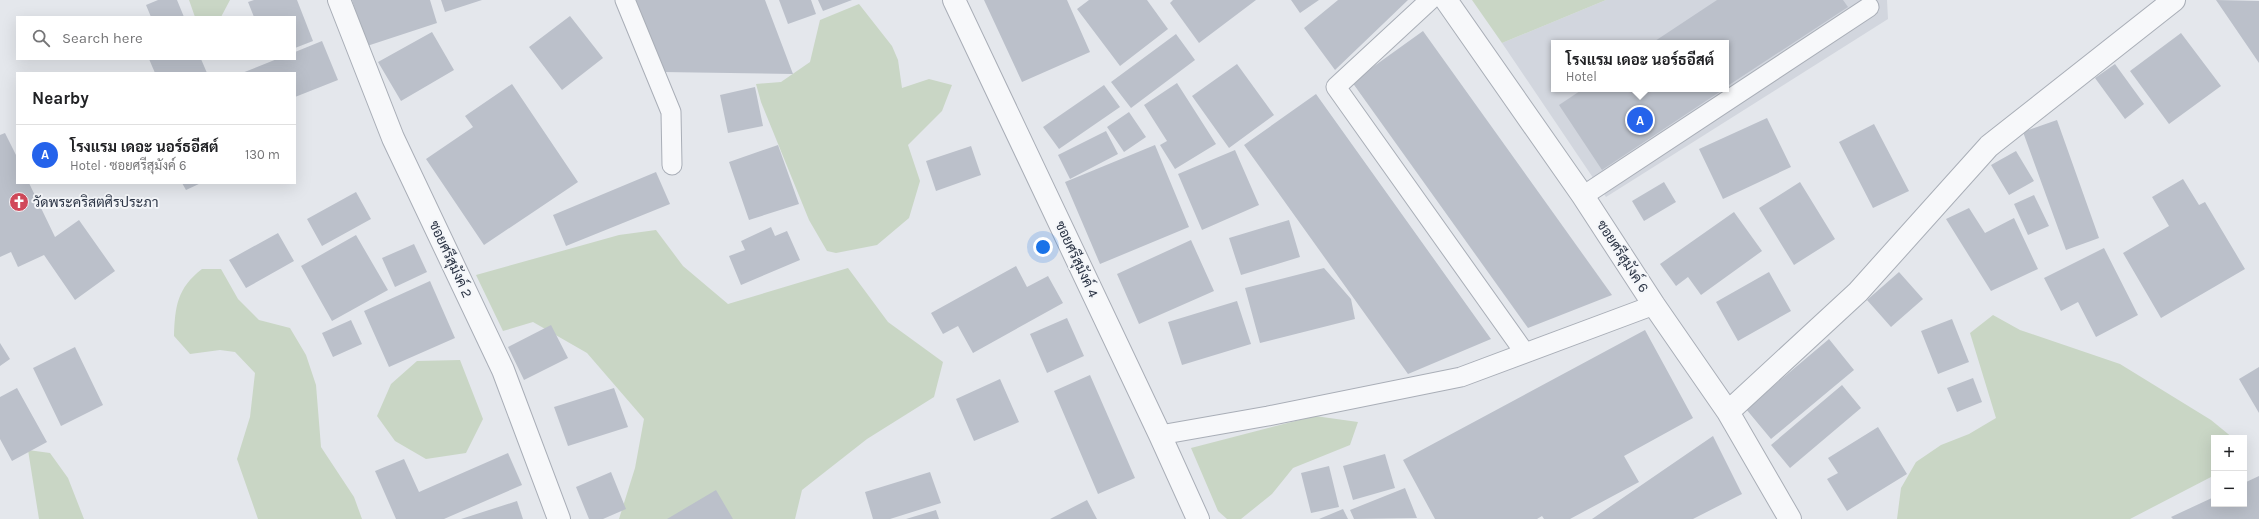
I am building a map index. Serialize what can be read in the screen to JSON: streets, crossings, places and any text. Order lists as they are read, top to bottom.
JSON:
{
  "streets": {
    "street": ["ซอยศรีสุมังค์ 6", "ซอยศรีสุมังค์ 2", "ซอยศรีสุมังค์ 4"]
  },
  "places": {
    "church": ["วัดพระคริสตศิรประภา"]
  },
  "page": {
    "search": "Search here",
    "popup": ["โรงแรม เดอะ นอร์ธอีสต์", "Hotel"],
    "heading": "Nearby",
    "pins": "A",
    "list": [
      {
        "mark": "A",
        "name": "โรงแรม เดอะ นอร์ธอีสต์",
        "note": "Hotel · ซอยศรีสุมังค์ 6",
        "value": "130 m"
      }
    ],
    "map_buttons": ["+", "−"]
  }
}
